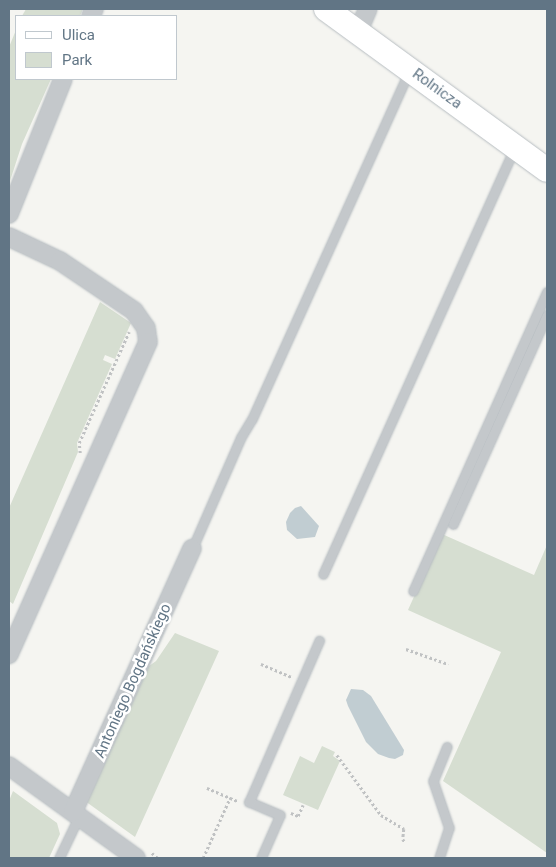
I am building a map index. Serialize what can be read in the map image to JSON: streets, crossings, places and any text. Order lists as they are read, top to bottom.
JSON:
{
  "streets": {
    "street": ["Rolnicza", "Antoniego Bogdańskiego"]
  },
  "legend": ["Ulica", "Park"]
}
